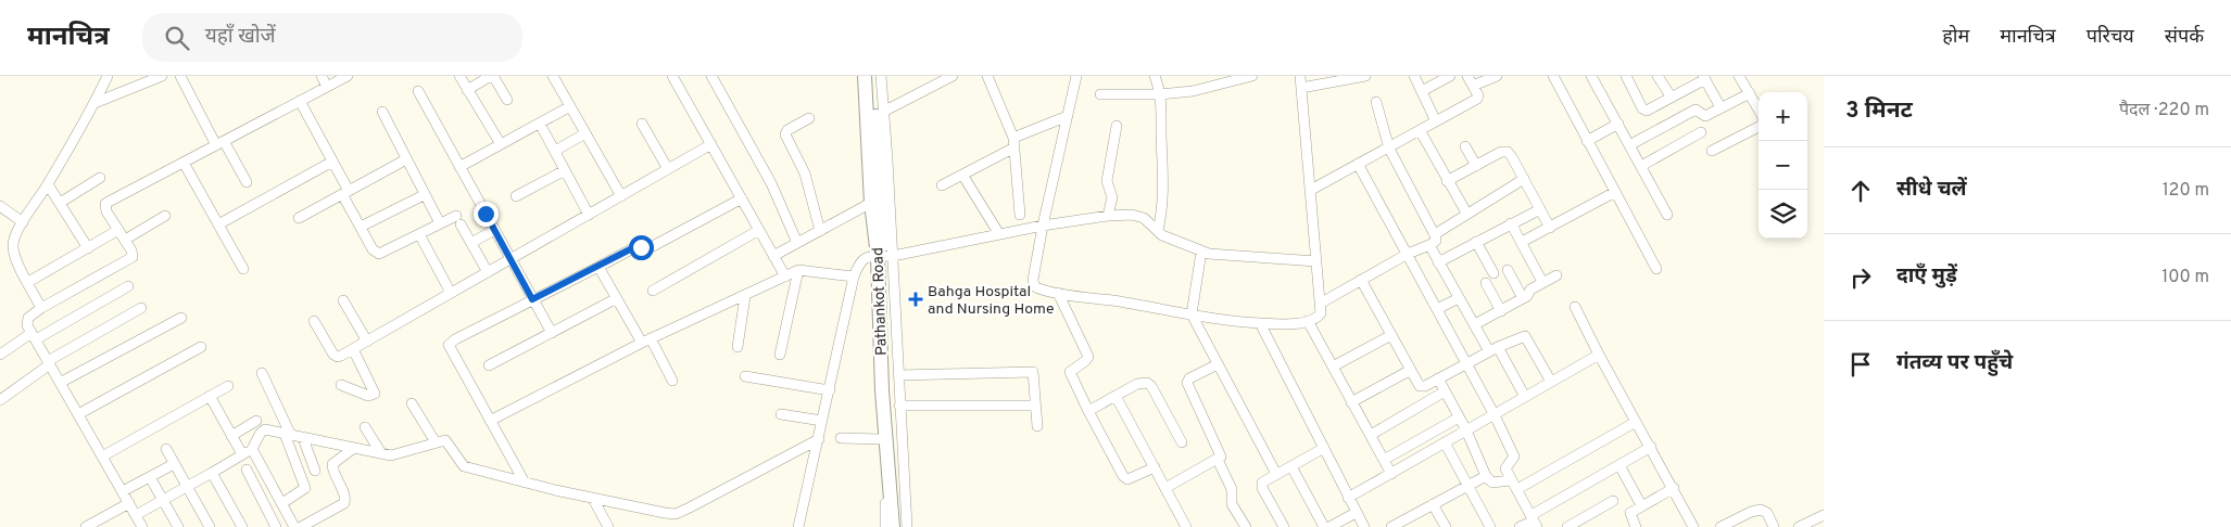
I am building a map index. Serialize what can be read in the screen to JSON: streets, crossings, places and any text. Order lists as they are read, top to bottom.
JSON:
{
  "streets": {
    "highway": ["Pathankot Road"]
  },
  "places": {
    "health": ["Bahga Hospital and Nursing Home"]
  },
  "page": {
    "header": "मानचित्र",
    "search": "यहाँ खोजें",
    "nav": [
      "होम",
      "मानचित्र",
      "परिचय",
      "संपर्क"
    ],
    "heading": ["3 मिनट", "पैदल · 220 m"],
    "map_buttons": ["+", "−"],
    "list": [
      ["सीधे चलें", "120 m"],
      ["दाएँ मुड़ें", "100 m"],
      "गंतव्य पर पहुँचे"
    ]
  }
}
